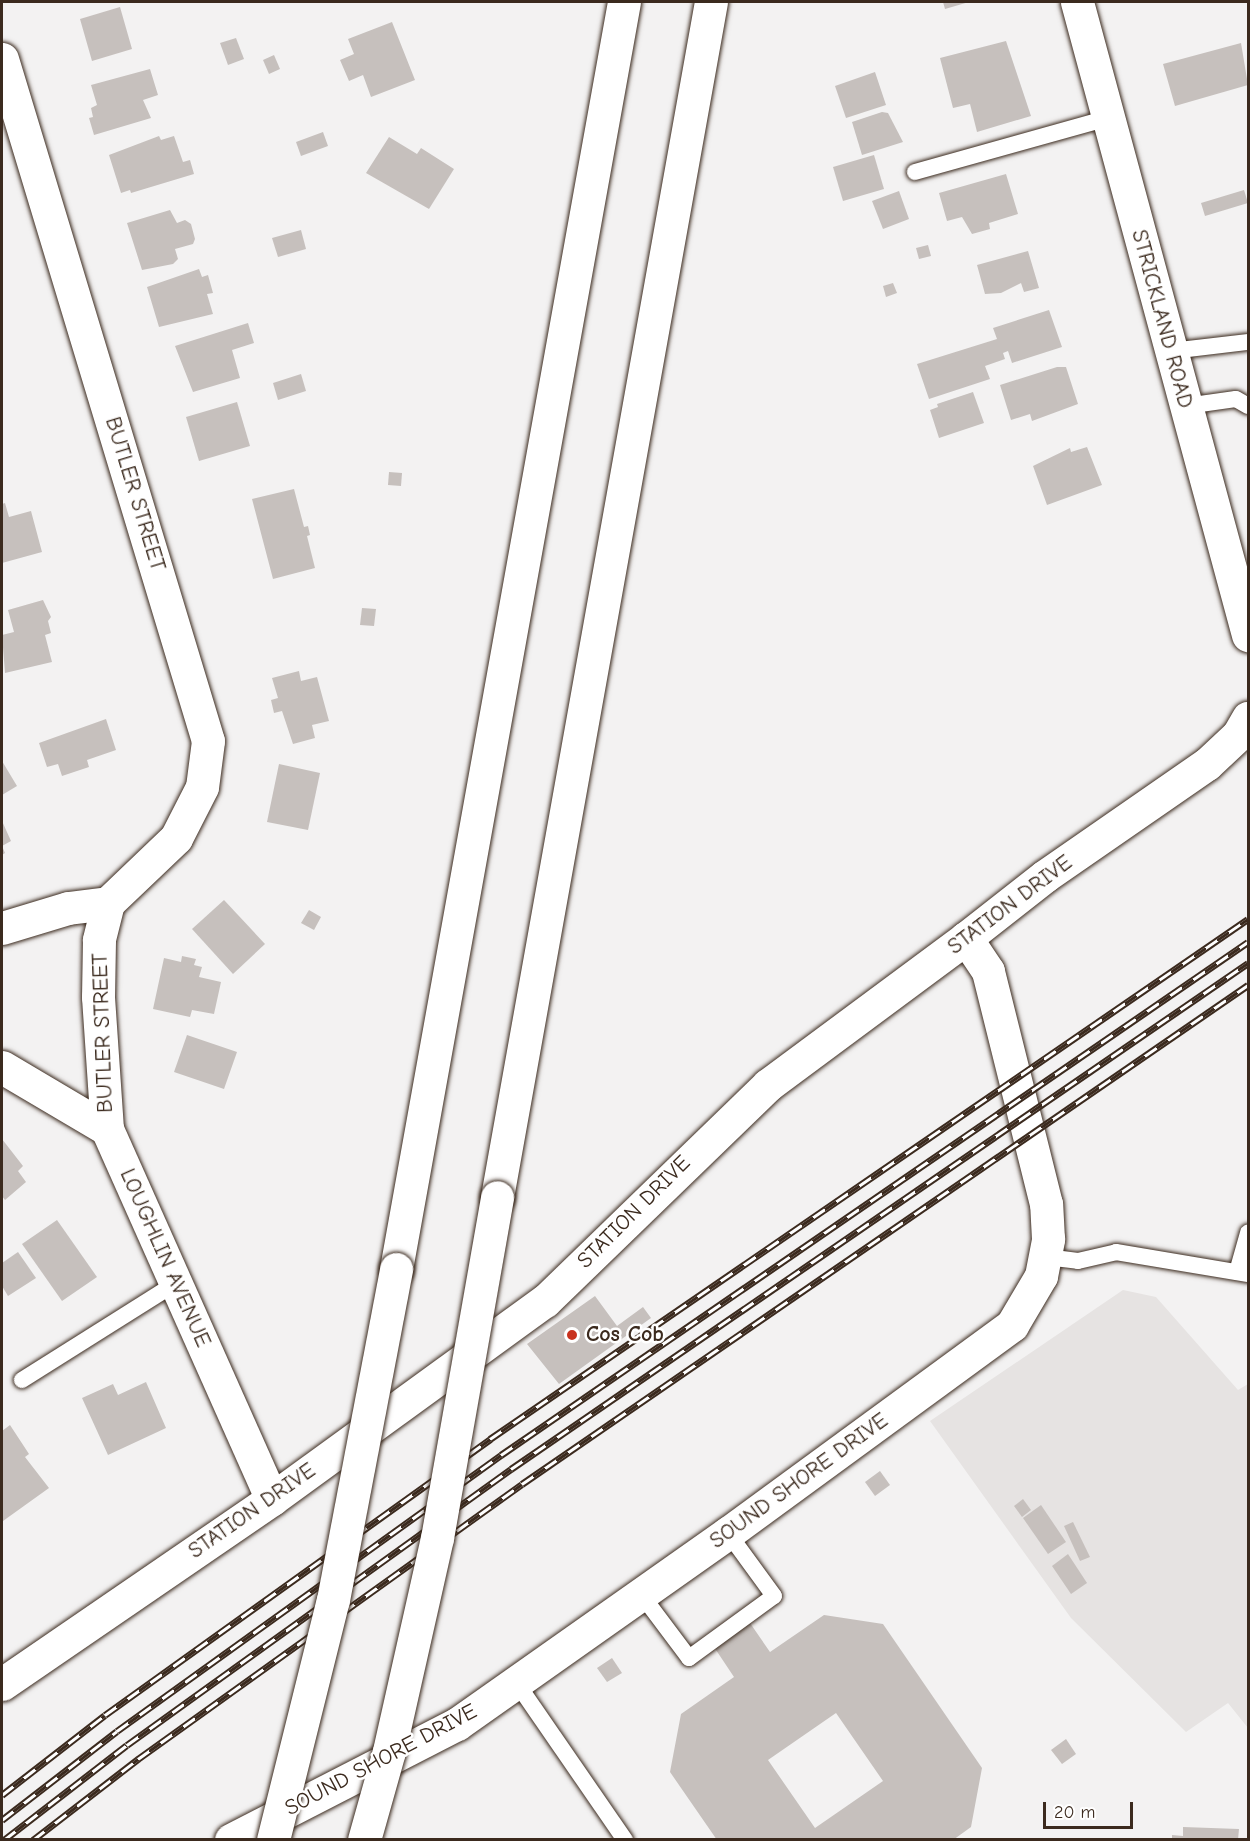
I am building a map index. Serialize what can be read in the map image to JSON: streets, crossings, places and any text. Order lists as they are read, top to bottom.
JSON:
{
  "streets": {
    "main road": [
      "STRICKLAND ROAD",
      "BUTLER STREET",
      "STATION DRIVE",
      "LOUGHLIN AVENUE",
      "SOUND SHORE DRIVE"
    ]
  },
  "crossings": [
    ["BUTLER STREET", "LOUGHLIN AVENUE"],
    ["STATION DRIVE", "LOUGHLIN AVENUE"],
    ["STATION DRIVE", "SOUND SHORE DRIVE"]
  ],
  "places": ["Cos Cob"],
  "scale_bar": "20 m"
}
